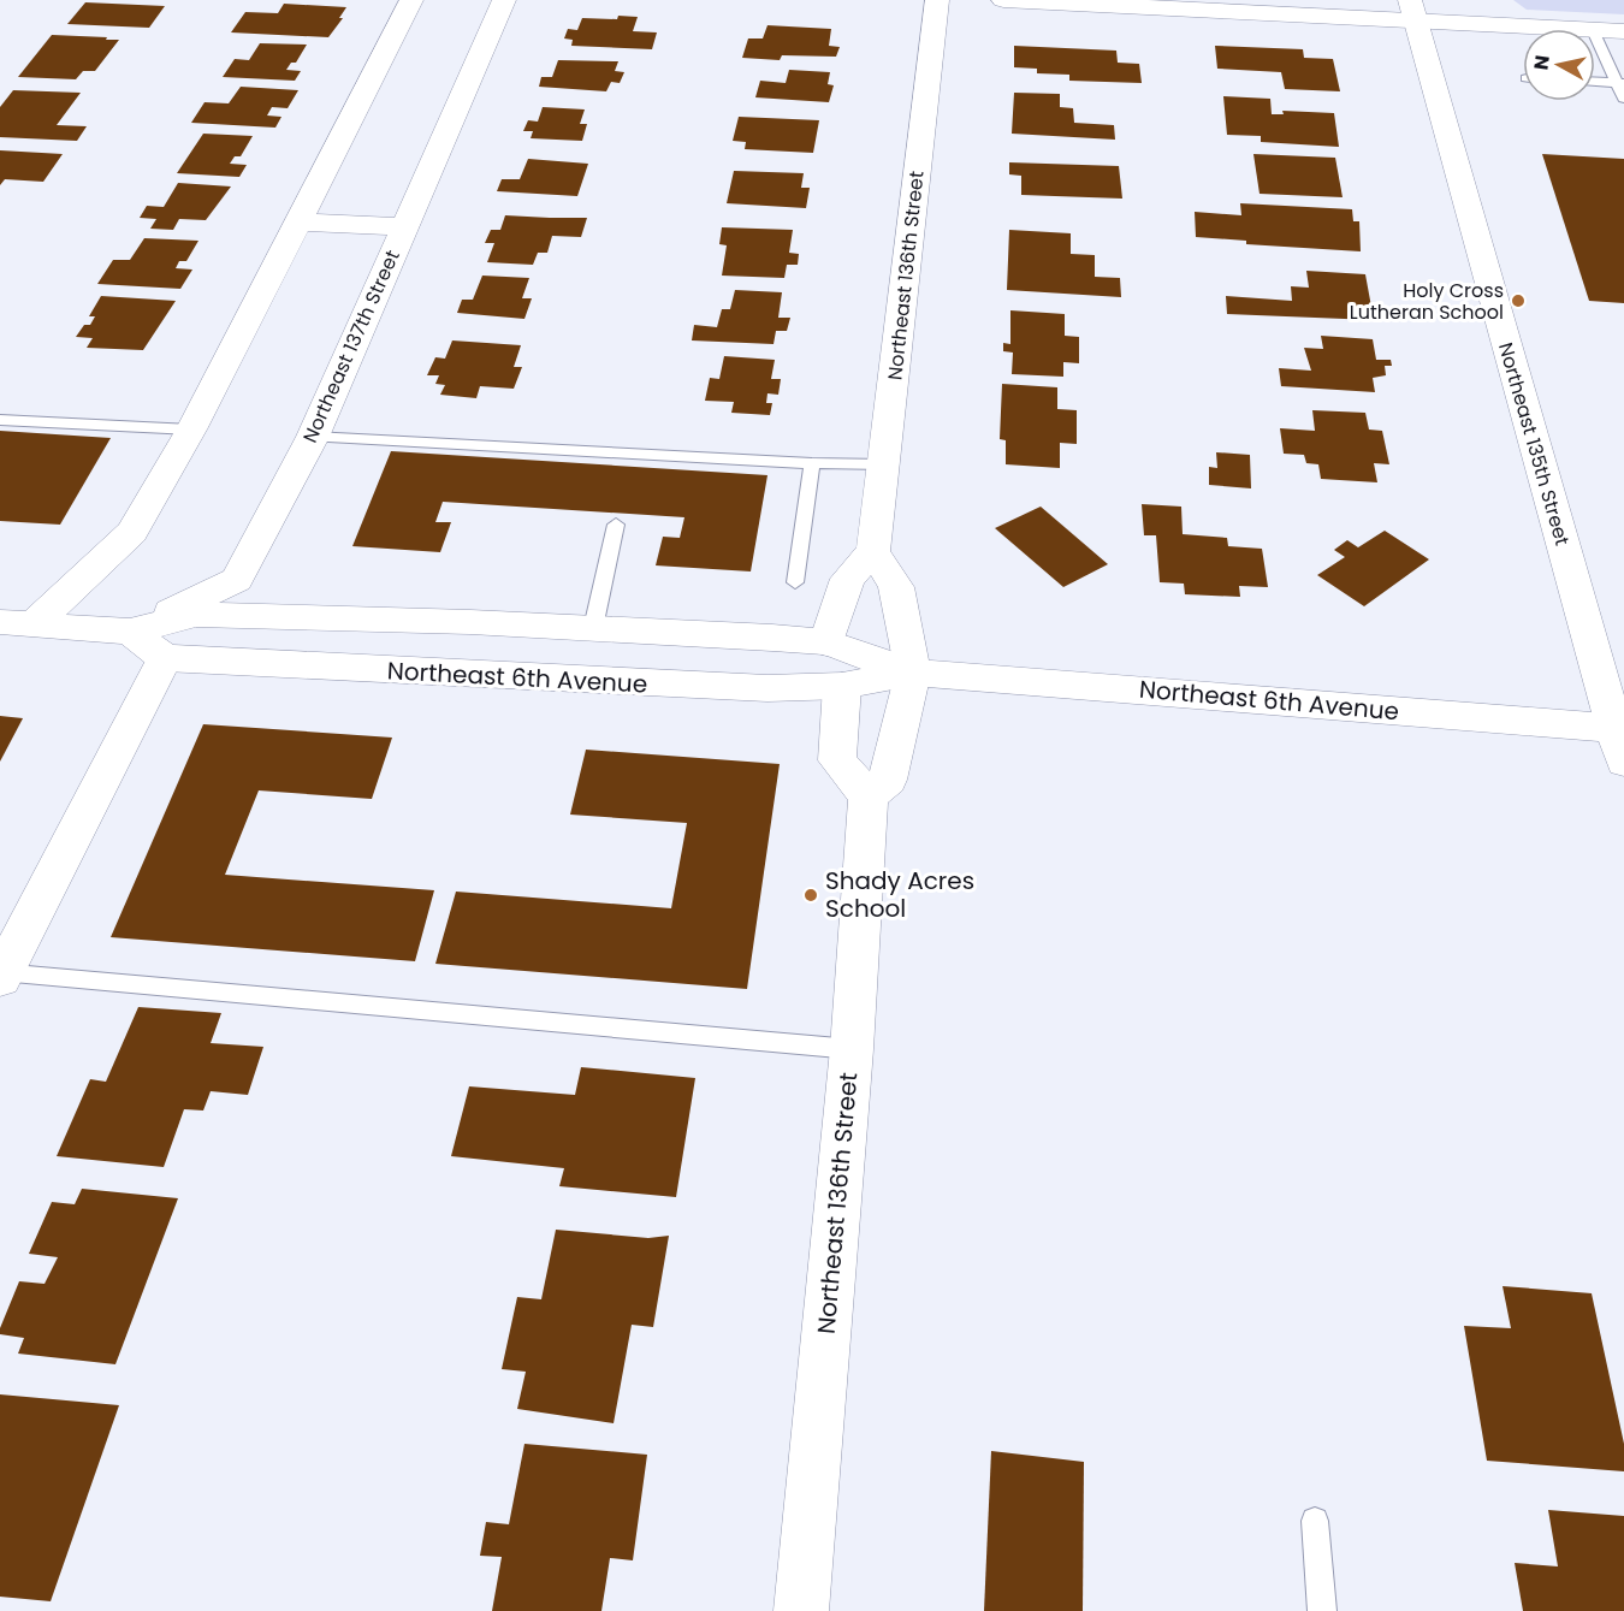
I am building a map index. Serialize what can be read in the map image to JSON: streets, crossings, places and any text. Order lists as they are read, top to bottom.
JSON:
{
  "streets": {
    "street": [
      "Northeast 136th Street",
      "Northeast 137th Street",
      "Northeast 135th Street",
      "Northeast 6th Avenue"
    ]
  },
  "crossings": [
    ["Northeast 137th Street", "Northeast 6th Avenue"],
    ["Northeast 135th Street", "Northeast 6th Avenue"]
  ],
  "places": ["Holy Cross Lutheran School", "Shady Acres School"],
  "north": "left"
}
